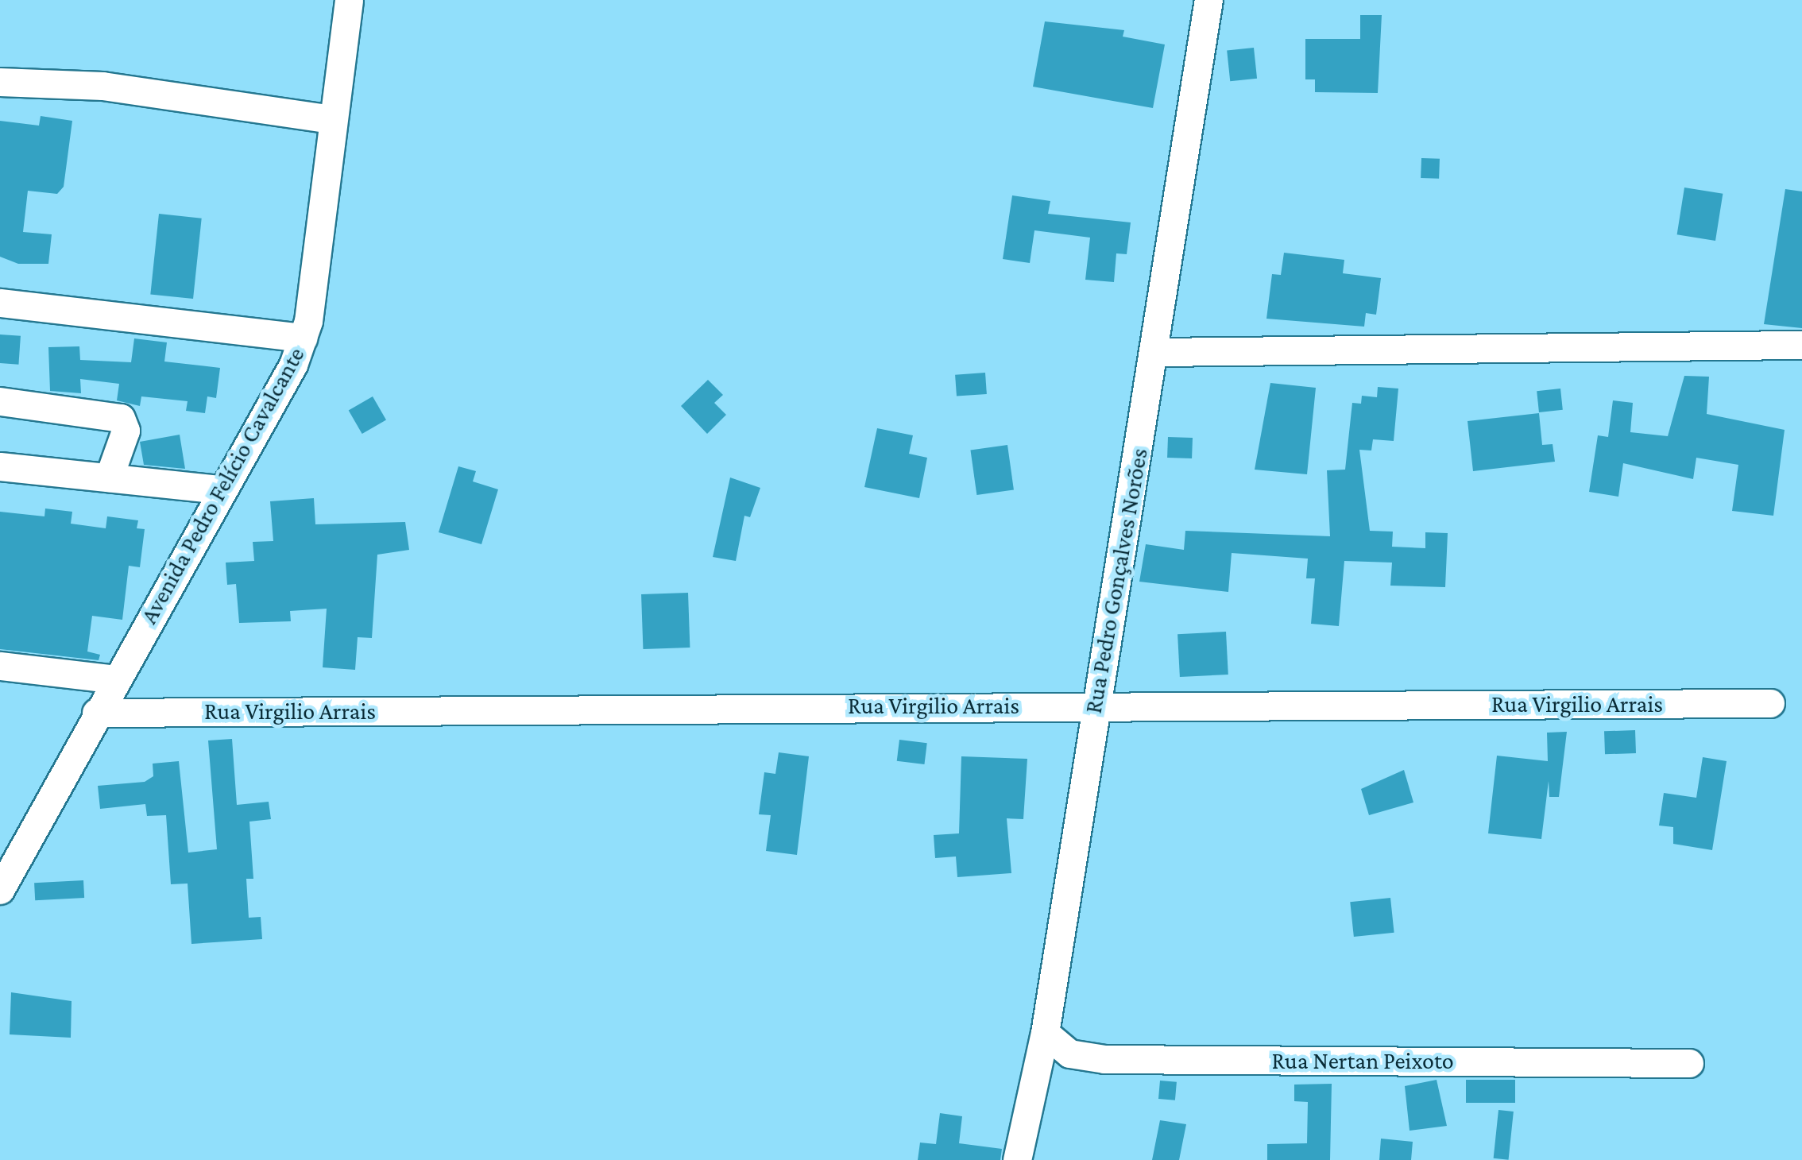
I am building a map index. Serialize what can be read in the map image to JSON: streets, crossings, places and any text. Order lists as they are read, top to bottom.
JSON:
{
  "streets": {
    "street": [
      "Avenida Pedro Felício Cavalcante",
      "Rua Pedro Gonçalves Norões",
      "Rua Virgilio Arrais",
      "Rua Nertan Peixoto"
    ]
  },
  "crossings": [
    ["Avenida Pedro Felício Cavalcante", "Rua Virgilio Arrais"],
    ["Rua Pedro Gonçalves Norões", "Rua Virgilio Arrais"],
    ["Rua Pedro Gonçalves Norões", "Rua Nertan Peixoto"]
  ]
}
